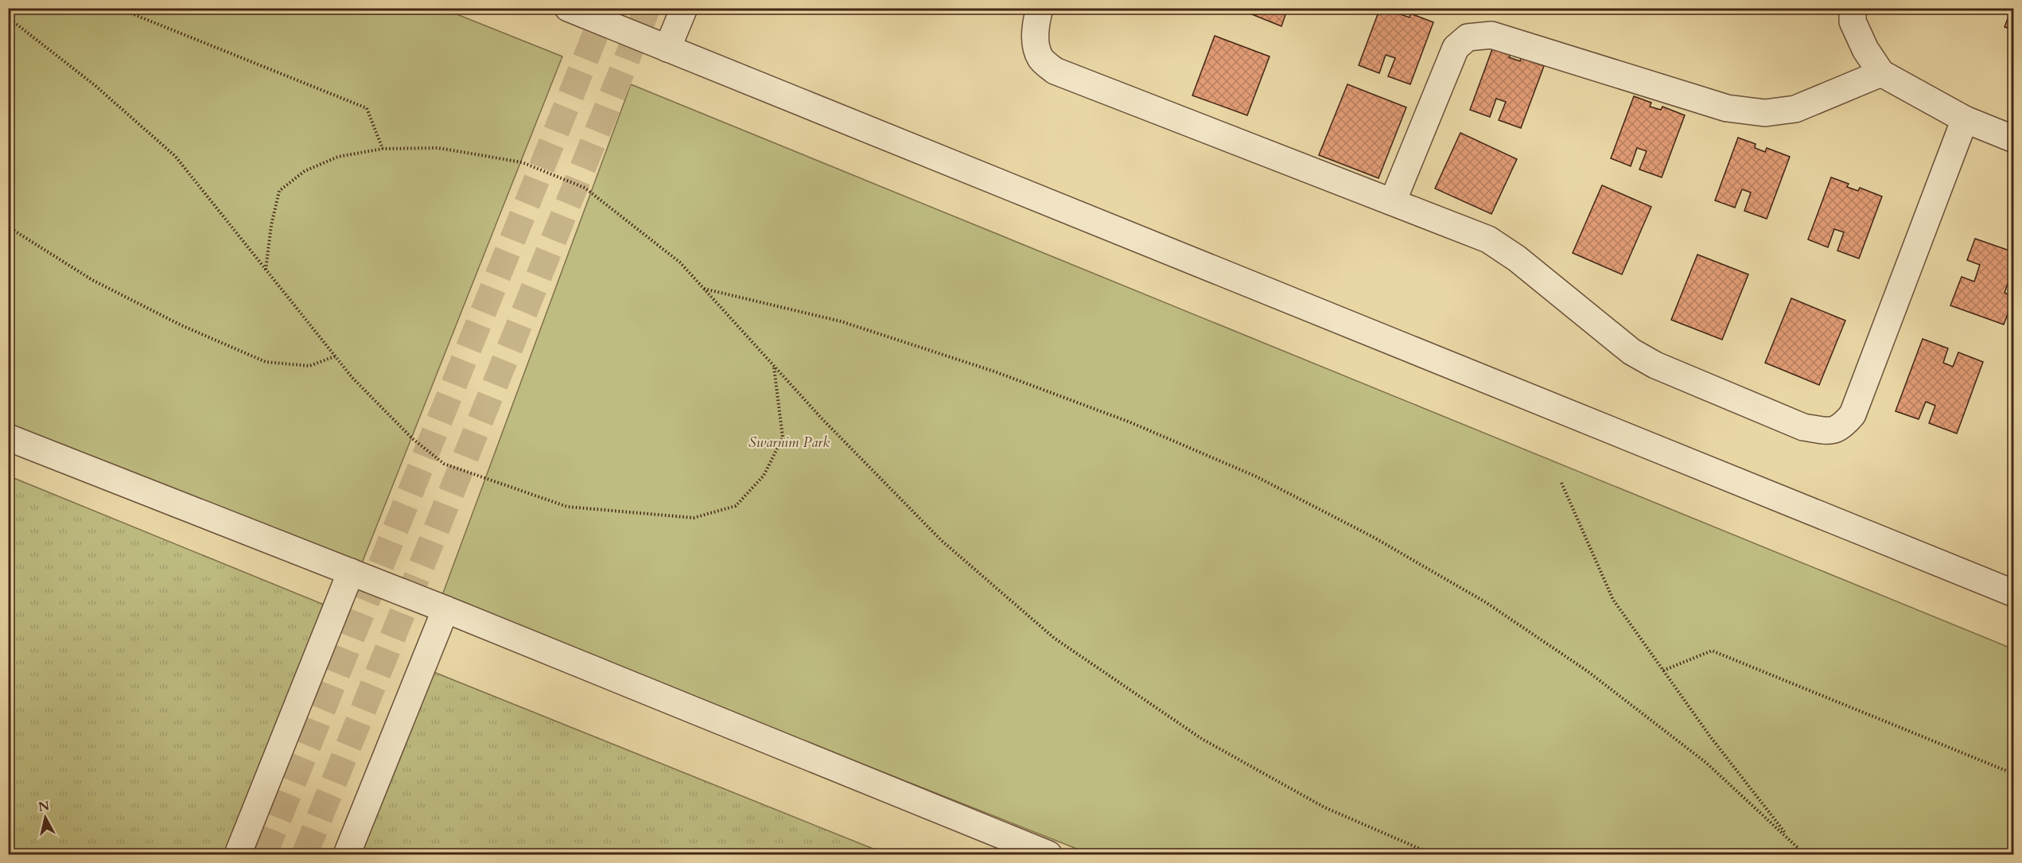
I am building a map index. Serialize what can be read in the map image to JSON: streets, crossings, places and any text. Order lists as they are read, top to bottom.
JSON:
{
  "parks": ["Swarnim Park"],
  "north": "top"
}
